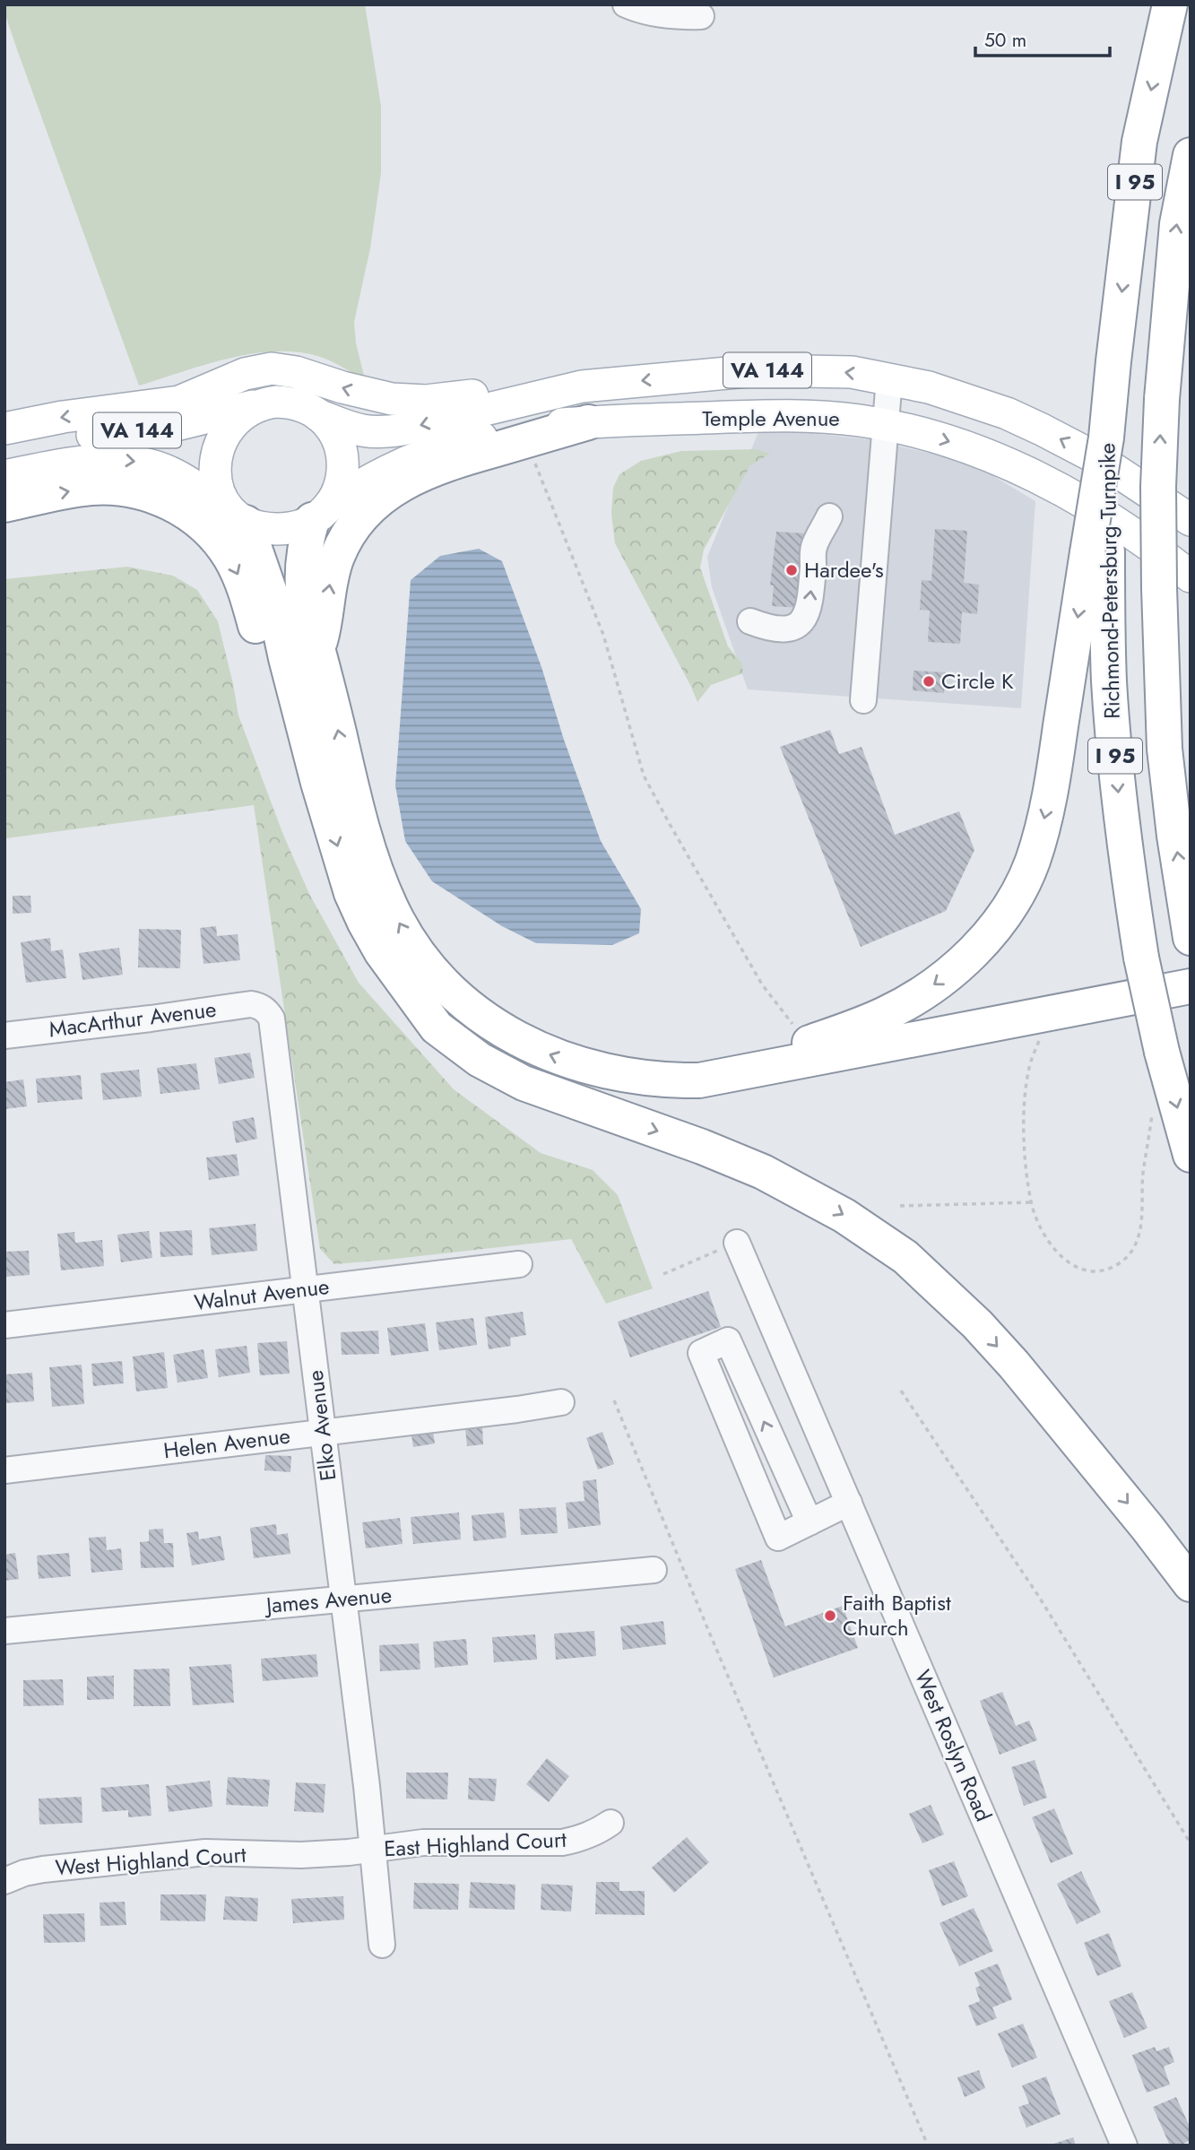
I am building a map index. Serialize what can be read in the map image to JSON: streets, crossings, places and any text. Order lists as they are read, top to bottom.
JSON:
{
  "streets": {
    "highway": ["I 95", "Richmond-Petersburg Turnpike"],
    "main road": ["VA 144", "Temple Avenue"],
    "street": [
      "MacArthur Avenue",
      "Walnut Avenue",
      "Elko Avenue",
      "Helen Avenue",
      "James Avenue",
      "West Roslyn Road",
      "East Highland Court",
      "West Highland Court"
    ]
  },
  "crossings": [
    ["I 95", "Temple Avenue"],
    ["VA 144", "Temple Avenue"],
    ["MacArthur Avenue", "Elko Avenue"],
    ["Walnut Avenue", "Elko Avenue"],
    ["Elko Avenue", "Helen Avenue"],
    ["Elko Avenue", "James Avenue"],
    ["Elko Avenue", "East Highland Court"],
    ["Elko Avenue", "West Highland Court"],
    ["East Highland Court", "West Highland Court"]
  ],
  "places": ["Hardee's", "Circle K", "Faith Baptist Church"],
  "scale_bar": "50 m"
}
